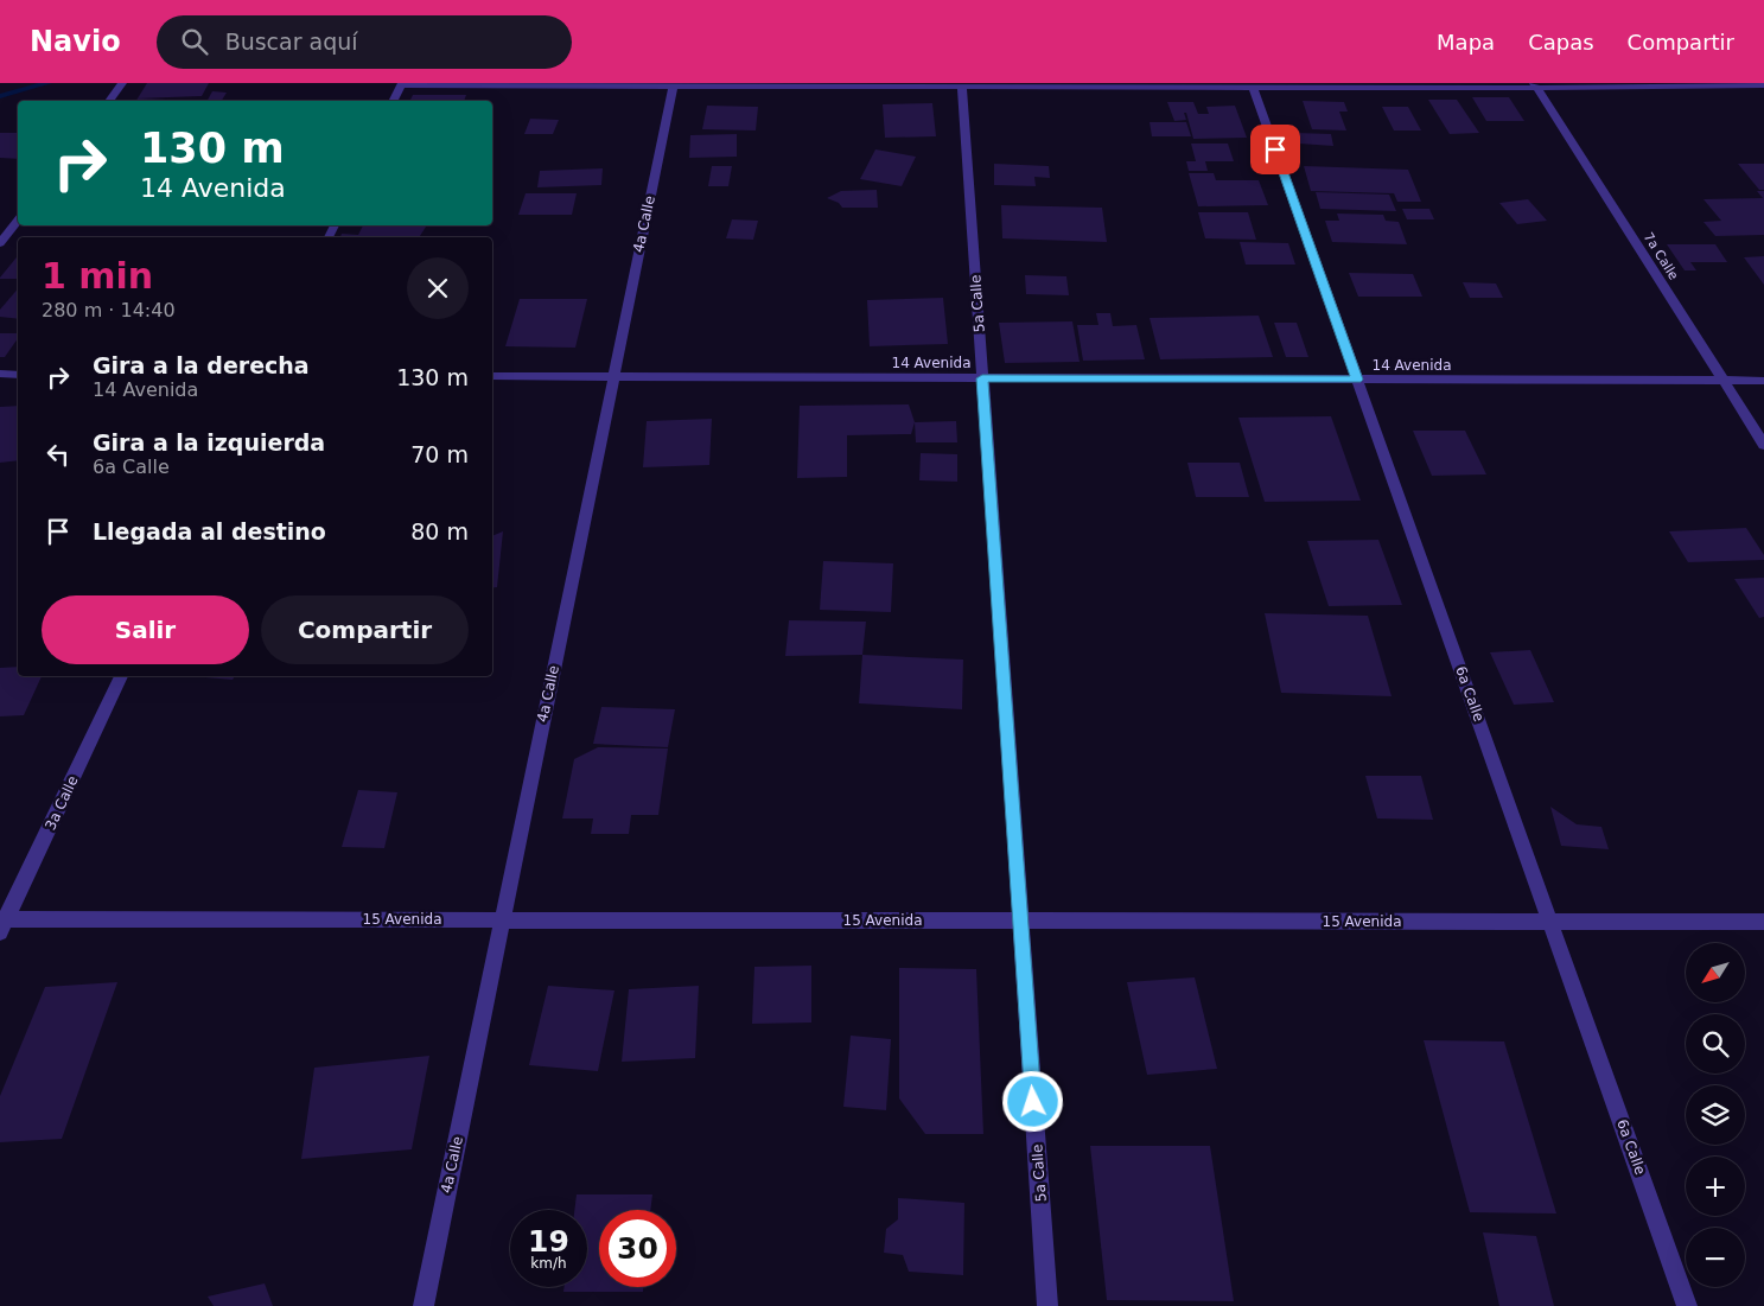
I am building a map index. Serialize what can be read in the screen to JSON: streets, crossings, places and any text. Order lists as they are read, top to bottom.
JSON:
{
  "streets": {
    "street": [
      "4a Calle",
      "7a Calle",
      "5a Calle",
      "14 Avenida",
      "6a Calle",
      "3a Calle",
      "15 Avenida"
    ]
  },
  "crossings": [
    ["4a Calle", "14 Avenida"],
    ["4a Calle", "15 Avenida"],
    ["7a Calle", "14 Avenida"],
    ["5a Calle", "14 Avenida"],
    ["5a Calle", "15 Avenida"],
    ["14 Avenida", "6a Calle"],
    ["6a Calle", "15 Avenida"],
    ["3a Calle", "15 Avenida"]
  ],
  "north": "bottom left",
  "page": {
    "header": "Navio",
    "search": "Buscar aquí",
    "nav": ["Mapa", "Capas", "Compartir"],
    "turn": ["130 m", "14 Avenida"],
    "heading": ["1 min", "280 m · 14:40"],
    "list": [
      {
        "name": "Gira a la derecha",
        "note": "14 Avenida",
        "value": "130 m"
      },
      {
        "name": "Gira a la izquierda",
        "note": "6a Calle",
        "value": "70 m"
      },
      {
        "name": "Llegada al destino",
        "value": "80 m"
      }
    ],
    "buttons": ["Salir", "Compartir"],
    "map_buttons": ["+", "−"],
    "speed": "19 km/h",
    "limit": "30"
  }
}
